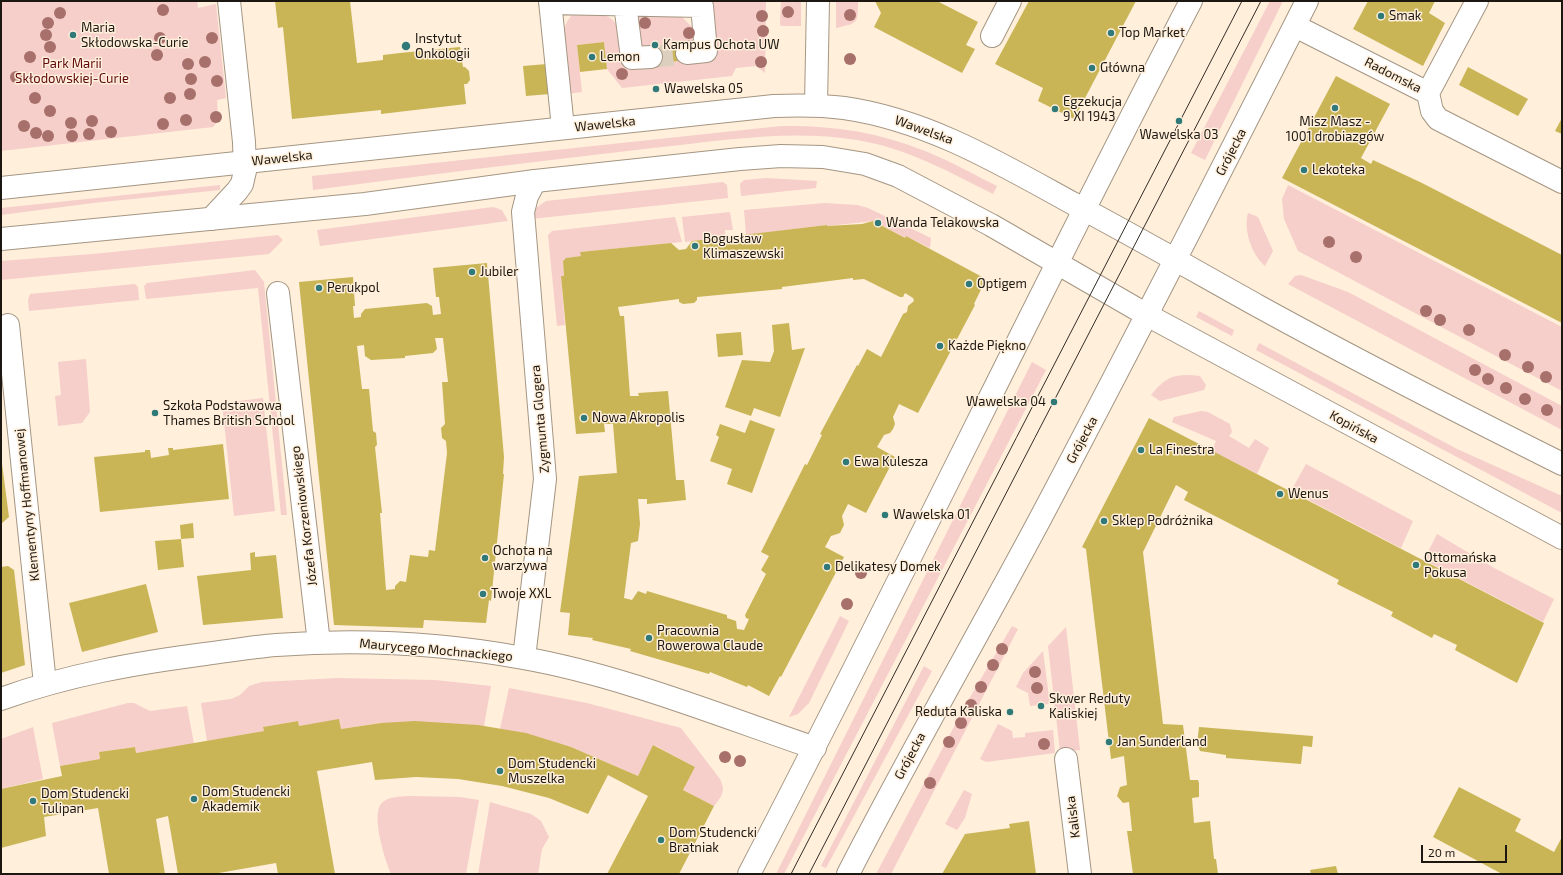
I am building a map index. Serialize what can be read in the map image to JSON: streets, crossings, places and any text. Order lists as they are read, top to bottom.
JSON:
{
  "streets": {
    "main road": [
      "Radomska",
      "Wawelska",
      "Grójecka",
      "Zygmunta Glogera",
      "Kopińska",
      "Klementyny Hoffmanowej",
      "Józefa Korzeniowskiego",
      "Maurycego Mochnackiego",
      "Kaliska"
    ]
  },
  "crossings": [
    ["Radomska", "Grójecka"],
    ["Wawelska", "Grójecka"],
    ["Grójecka", "Kopińska"],
    ["Zygmunta Glogera", "Maurycego Mochnackiego"],
    ["Klementyny Hoffmanowej", "Maurycego Mochnackiego"],
    ["Józefa Korzeniowskiego", "Maurycego Mochnackiego"]
  ],
  "parks": ["Park Marii Skłodowskiej-Curie"],
  "places": [
    "Smak",
    "Top Market",
    "Maria Skłodowska-Curie",
    "Kampus Ochota UW",
    "Instytut Onkologii",
    "Lemon",
    "Główna",
    "Wawelska 05",
    "Misz Masz - 1001 drobiazgów",
    "Egzekucja 9 XI 1943",
    "Wawelska 03",
    "Lekoteka",
    "Wanda Telakowska",
    "Bogusław Klimaszewski",
    "Jubiler",
    "Optigem",
    "Perukpol",
    "Każde Piękno",
    "Wawelska 04",
    "Szkoła Podstawowa Thames British School",
    "Nowa Akropolis",
    "La Finestra",
    "Ewa Kulesza",
    "Wenus",
    "Wawelska 01",
    "Sklep Podróżnika",
    "Ochota na warzywa",
    "Ottomańska Pokusa",
    "Delikatesy Domek",
    "Twoje XXL",
    "Pracownia Rowerowa Claude",
    "Skwer Reduty Kaliskiej",
    "Reduta Kaliska",
    "Jan Sunderland",
    "Dom Studencki Muszelka",
    "Dom Studencki Akademik",
    "Dom Studencki Tulipan",
    "Dom Studencki Bratniak"
  ],
  "scale_bar": "20 m"
}
